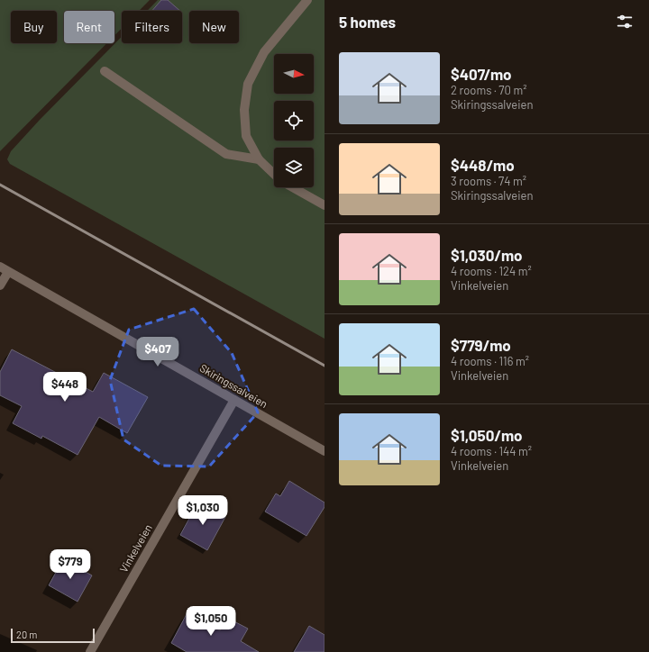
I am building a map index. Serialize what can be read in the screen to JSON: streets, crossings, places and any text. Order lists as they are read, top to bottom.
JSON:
{
  "streets": {
    "main road": ["Skiringssalveien", "Vinkelveien"]
  },
  "crossings": [
    ["Skiringssalveien", "Vinkelveien"]
  ],
  "scale_bar": "20 m",
  "north": "right",
  "page": {
    "heading": "5 homes",
    "chip": [
      "Buy",
      "Rent",
      "Filters",
      "New"
    ],
    "list": [
      {
        "name": "$407/mo",
        "note": "2 rooms · 70 m² · Skiringssalveien"
      },
      {
        "name": "$448/mo",
        "note": "3 rooms · 74 m² · Skiringssalveien"
      },
      {
        "name": "$1,030/mo",
        "note": "4 rooms · 124 m² · Vinkelveien"
      },
      {
        "name": "$779/mo",
        "note": "4 rooms · 116 m² · Vinkelveien"
      },
      {
        "name": "$1,050/mo",
        "note": "4 rooms · 144 m² · Vinkelveien"
      }
    ],
    "price": [
      "$407",
      "$448",
      "$1,030",
      "$779",
      "$1,050"
    ],
    "scale": "20 m"
  }
}
